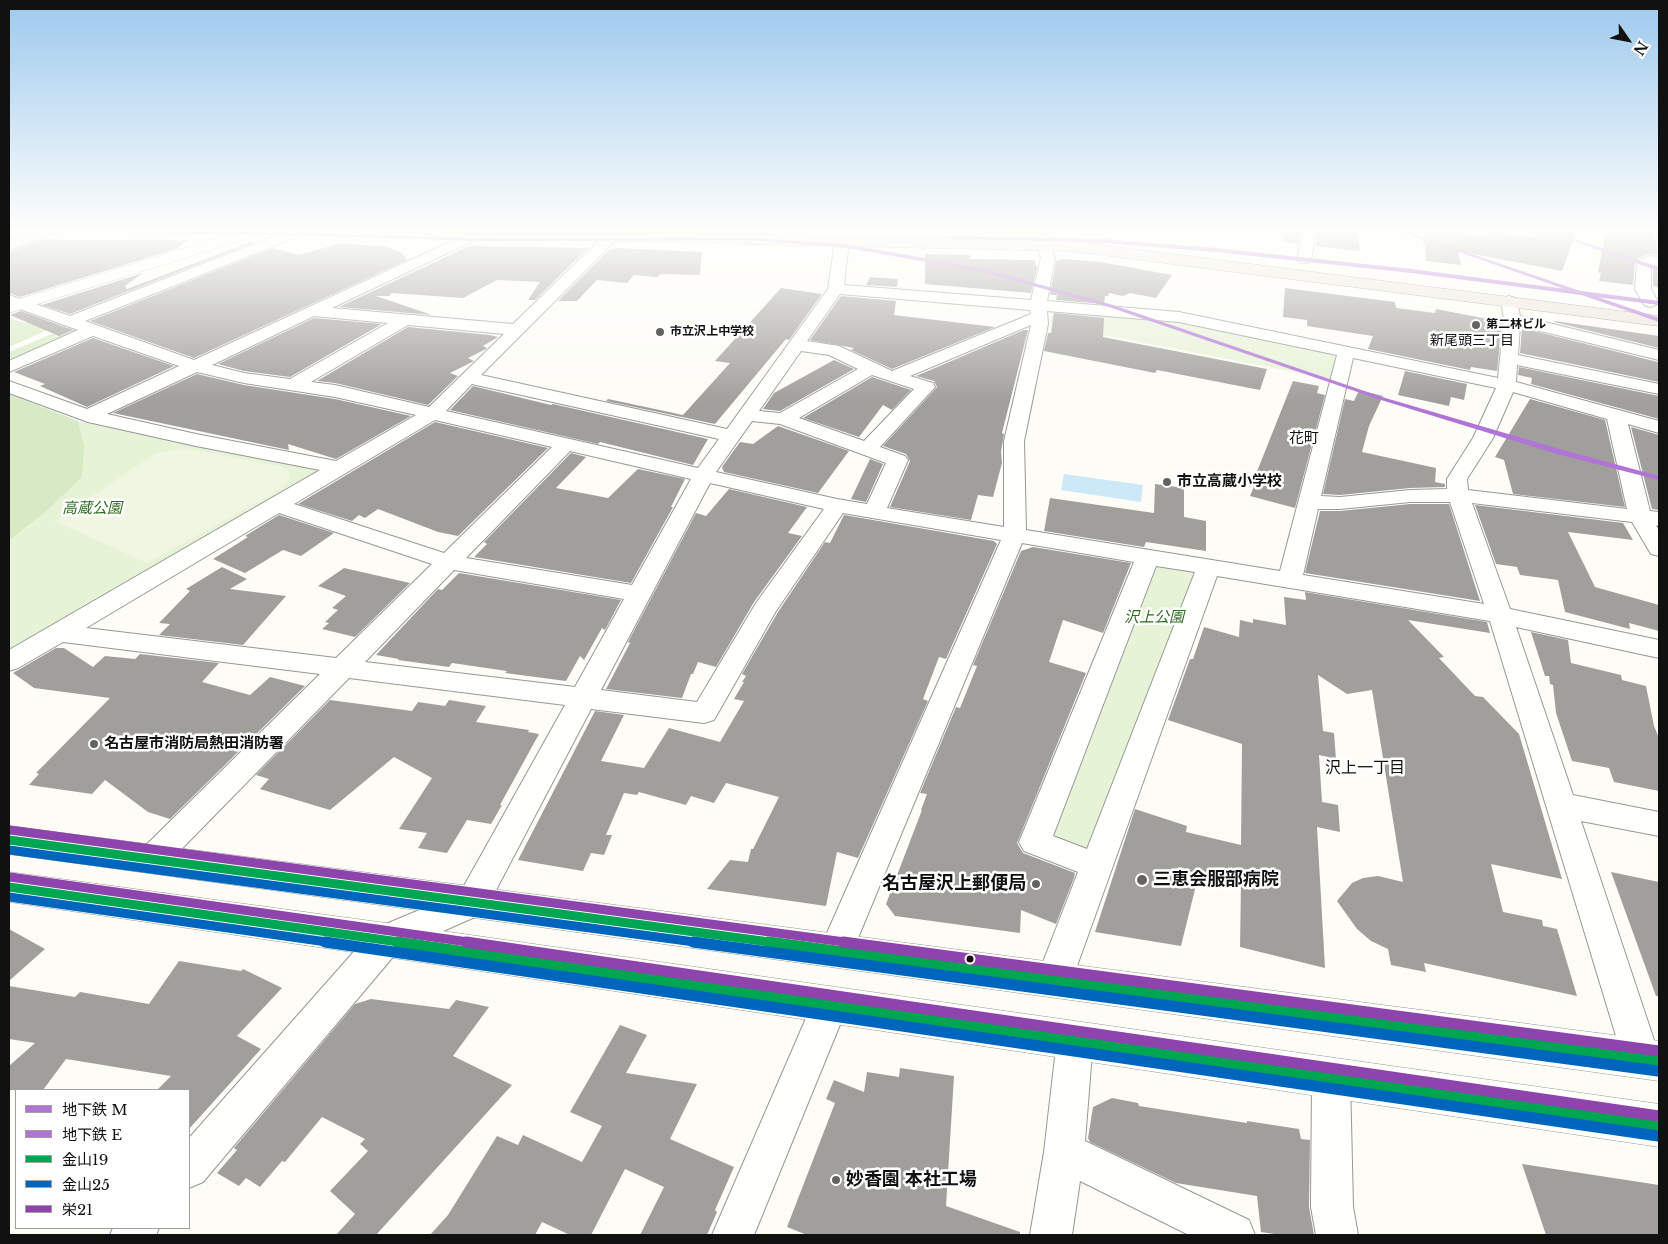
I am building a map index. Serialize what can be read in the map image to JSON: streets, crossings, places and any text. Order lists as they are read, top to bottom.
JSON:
{
  "districts": ["新尾頭三丁目", "花町", "沢上一丁目"],
  "parks": ["高蔵公園", "沢上公園"],
  "places": [
    "第二林ビル",
    "市立沢上中学校",
    "市立高蔵小学校",
    "名古屋市消防局熱田消防署",
    "三恵会服部病院",
    "名古屋沢上郵便局",
    "妙香園 本社工場"
  ],
  "lines": [
    "metro line M",
    "metro line E",
    "transit line 栄21",
    "transit line 金山19",
    "transit line 金山25"
  ],
  "legend": [
    "地下鉄 M",
    "地下鉄 E",
    "金山19",
    "金山25",
    "栄21"
  ],
  "north": "bottom right"
}
